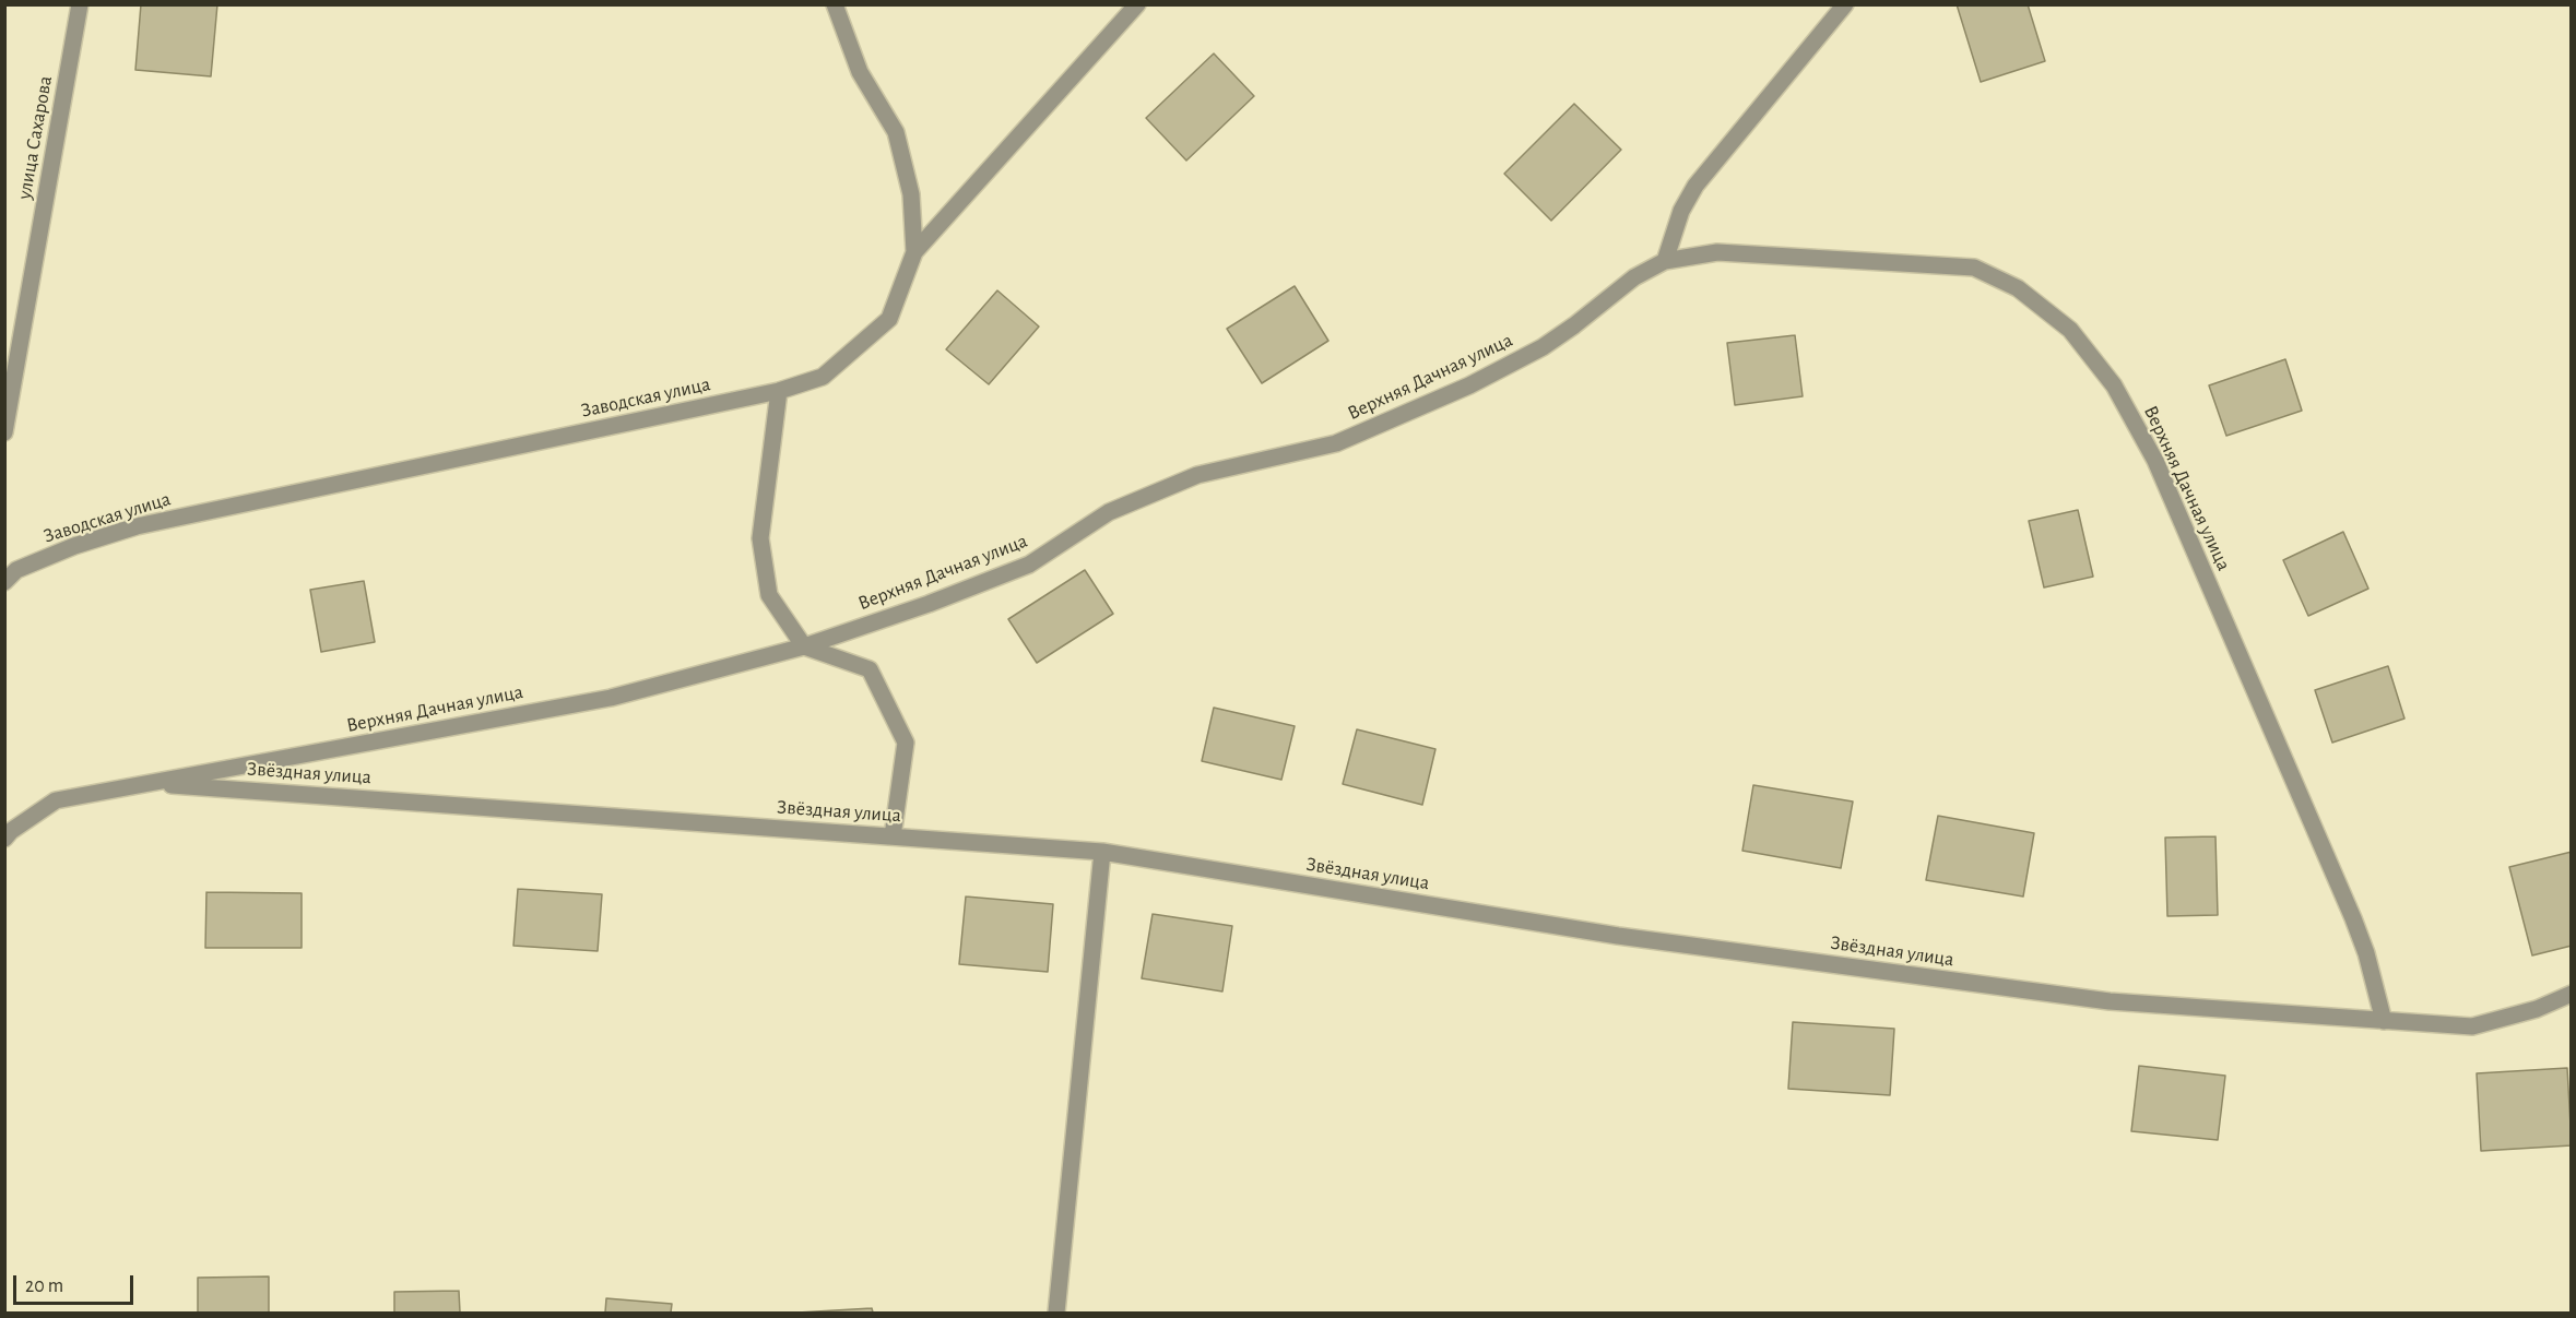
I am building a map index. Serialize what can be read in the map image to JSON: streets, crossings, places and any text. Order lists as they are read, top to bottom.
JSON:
{
  "streets": {
    "street": [
      "улица Сахарова",
      "Верхняя Дачная улица",
      "Заводская улица",
      "Звёздная улица"
    ]
  },
  "crossings": [
    ["Верхняя Дачная улица", "Звёздная улица"]
  ],
  "scale_bar": "20 m"
}
